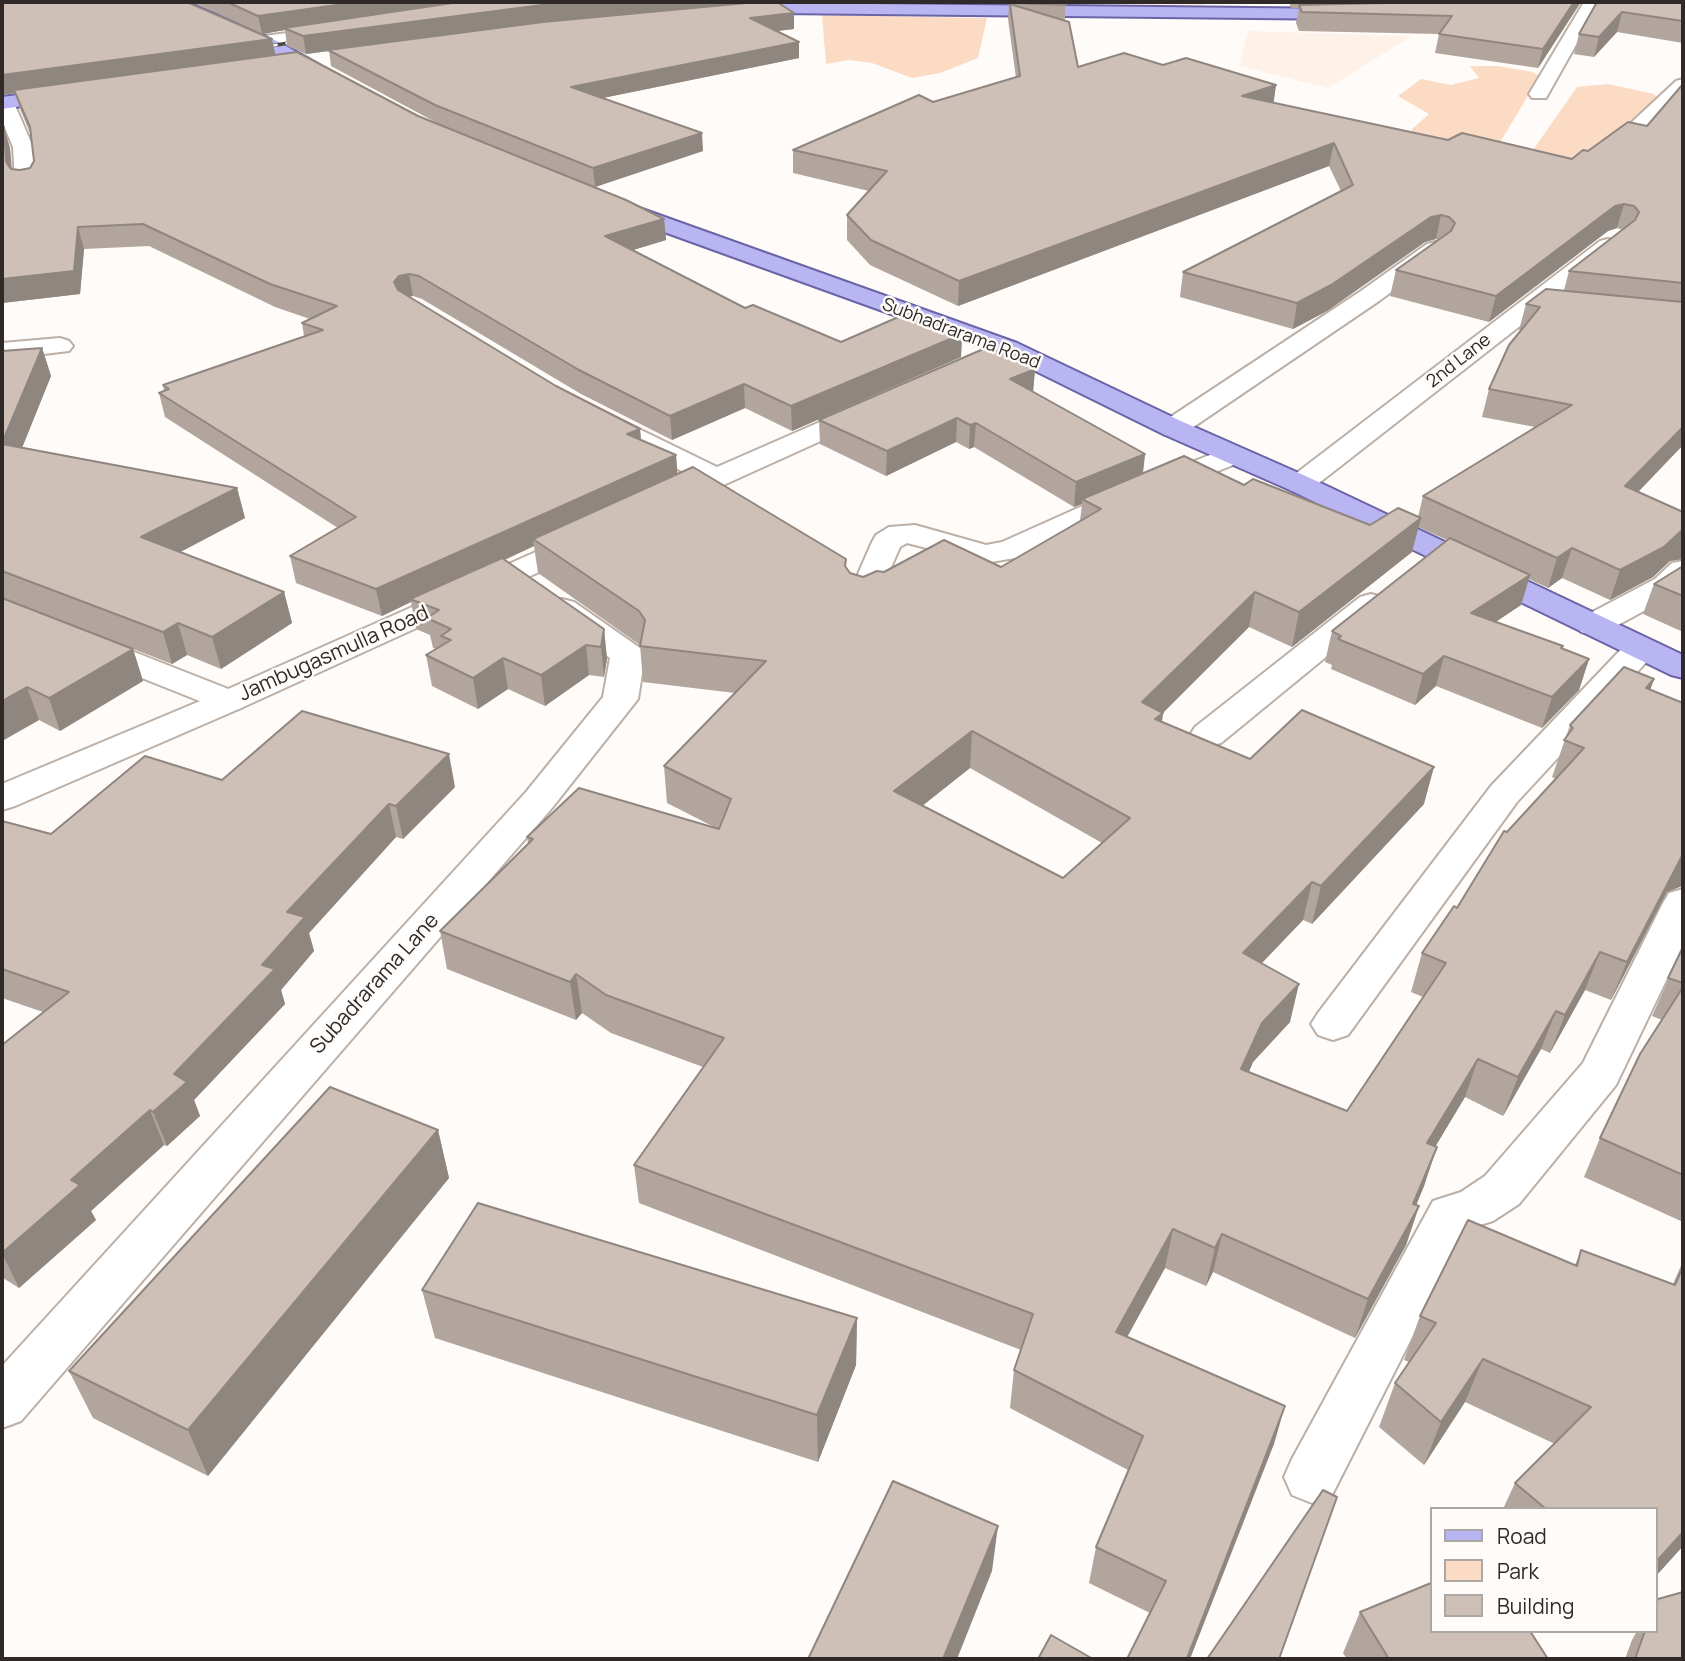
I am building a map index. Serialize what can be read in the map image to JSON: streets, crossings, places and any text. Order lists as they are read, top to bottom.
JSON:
{
  "streets": {
    "main road": ["Subhadrarama Road"],
    "street": ["2nd Lane", "Jambugasmulla Road", "Subadrarama Lane"]
  },
  "crossings": [
    ["Subhadrarama Road", "2nd Lane"],
    ["Jambugasmulla Road", "Subadrarama Lane"]
  ],
  "legend": ["Road", "Park", "Building"]
}
